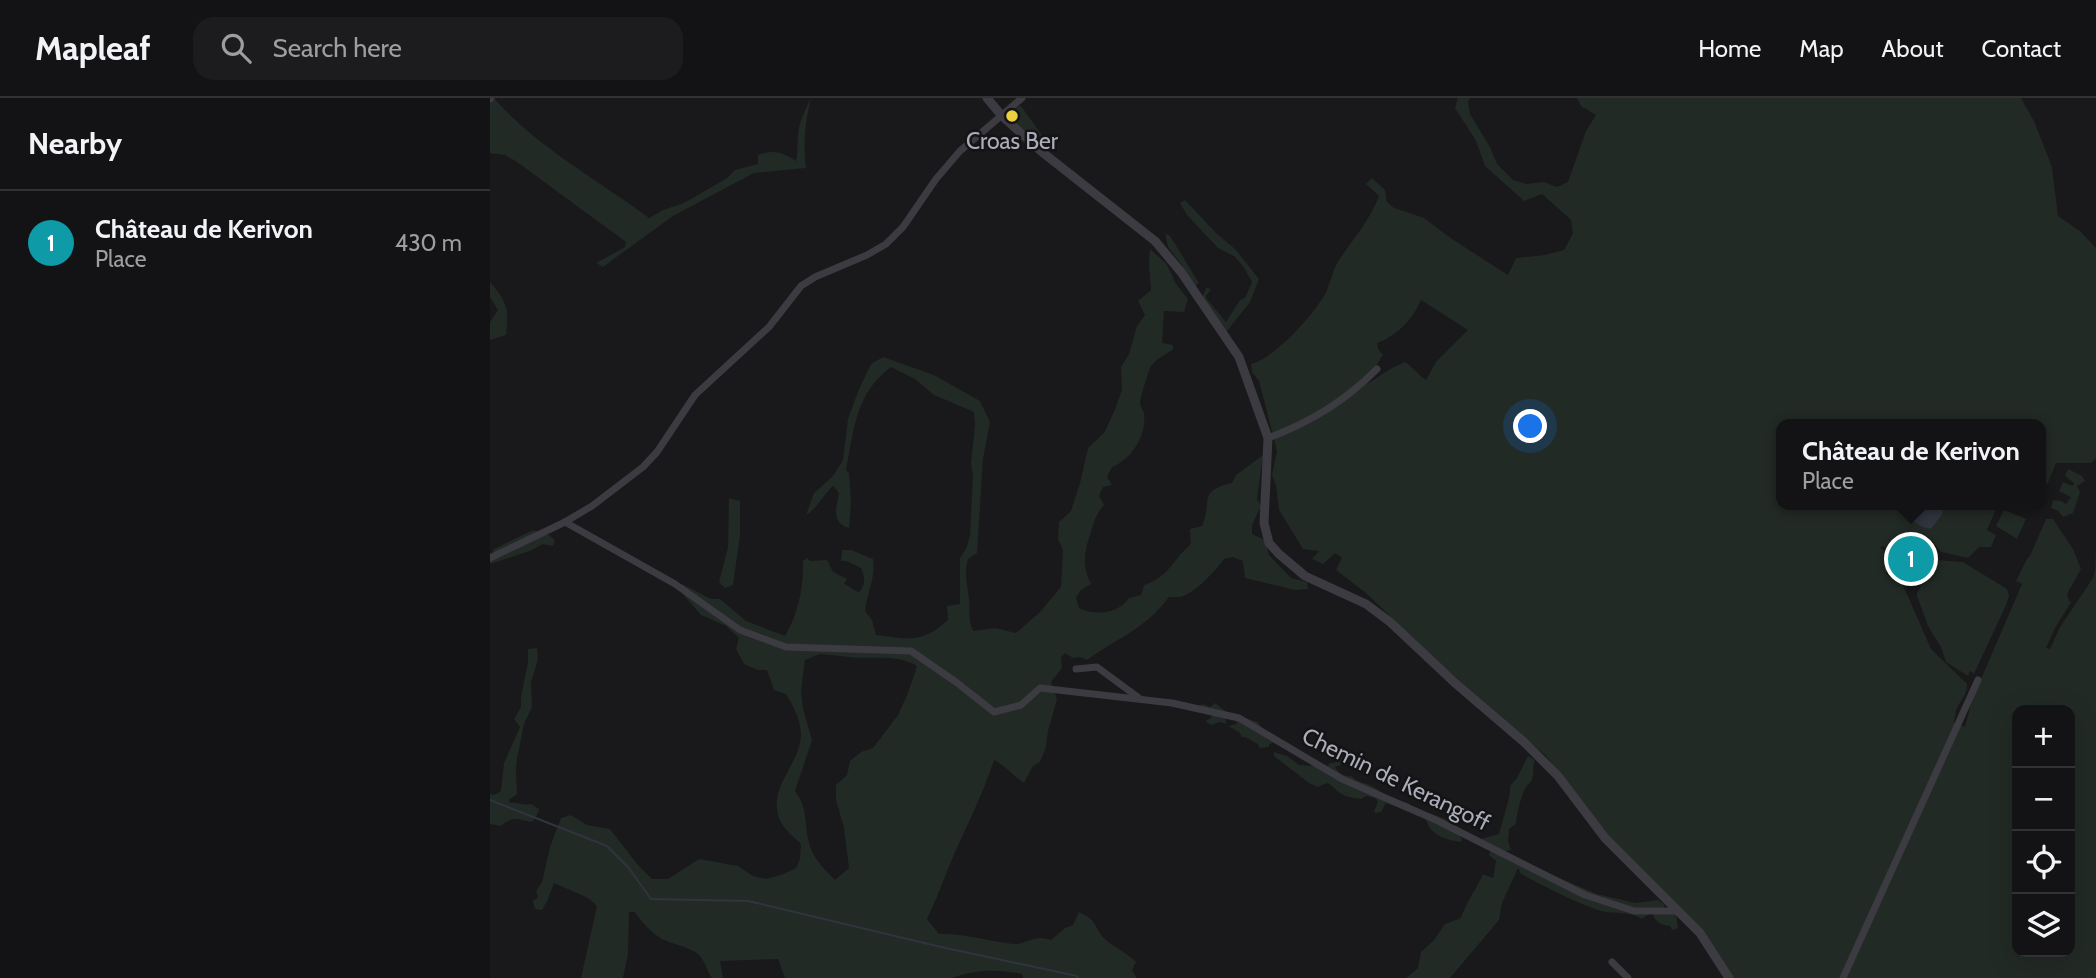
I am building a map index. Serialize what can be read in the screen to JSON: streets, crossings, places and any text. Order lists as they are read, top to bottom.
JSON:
{
  "streets": {
    "street": ["Chemin de Kerangoff"]
  },
  "places": ["Croas Ber"],
  "page": {
    "header": "Mapleaf",
    "search": "Search here",
    "nav": [
      "Home",
      "Map",
      "About",
      "Contact"
    ],
    "heading": "Nearby",
    "list": [
      {
        "mark": "1",
        "name": "Château de Kerivon",
        "note": "Place",
        "value": "430 m"
      }
    ],
    "popup": ["Château de Kerivon", "Place"],
    "pins": "1",
    "map_buttons": ["+", "−"]
  }
}
